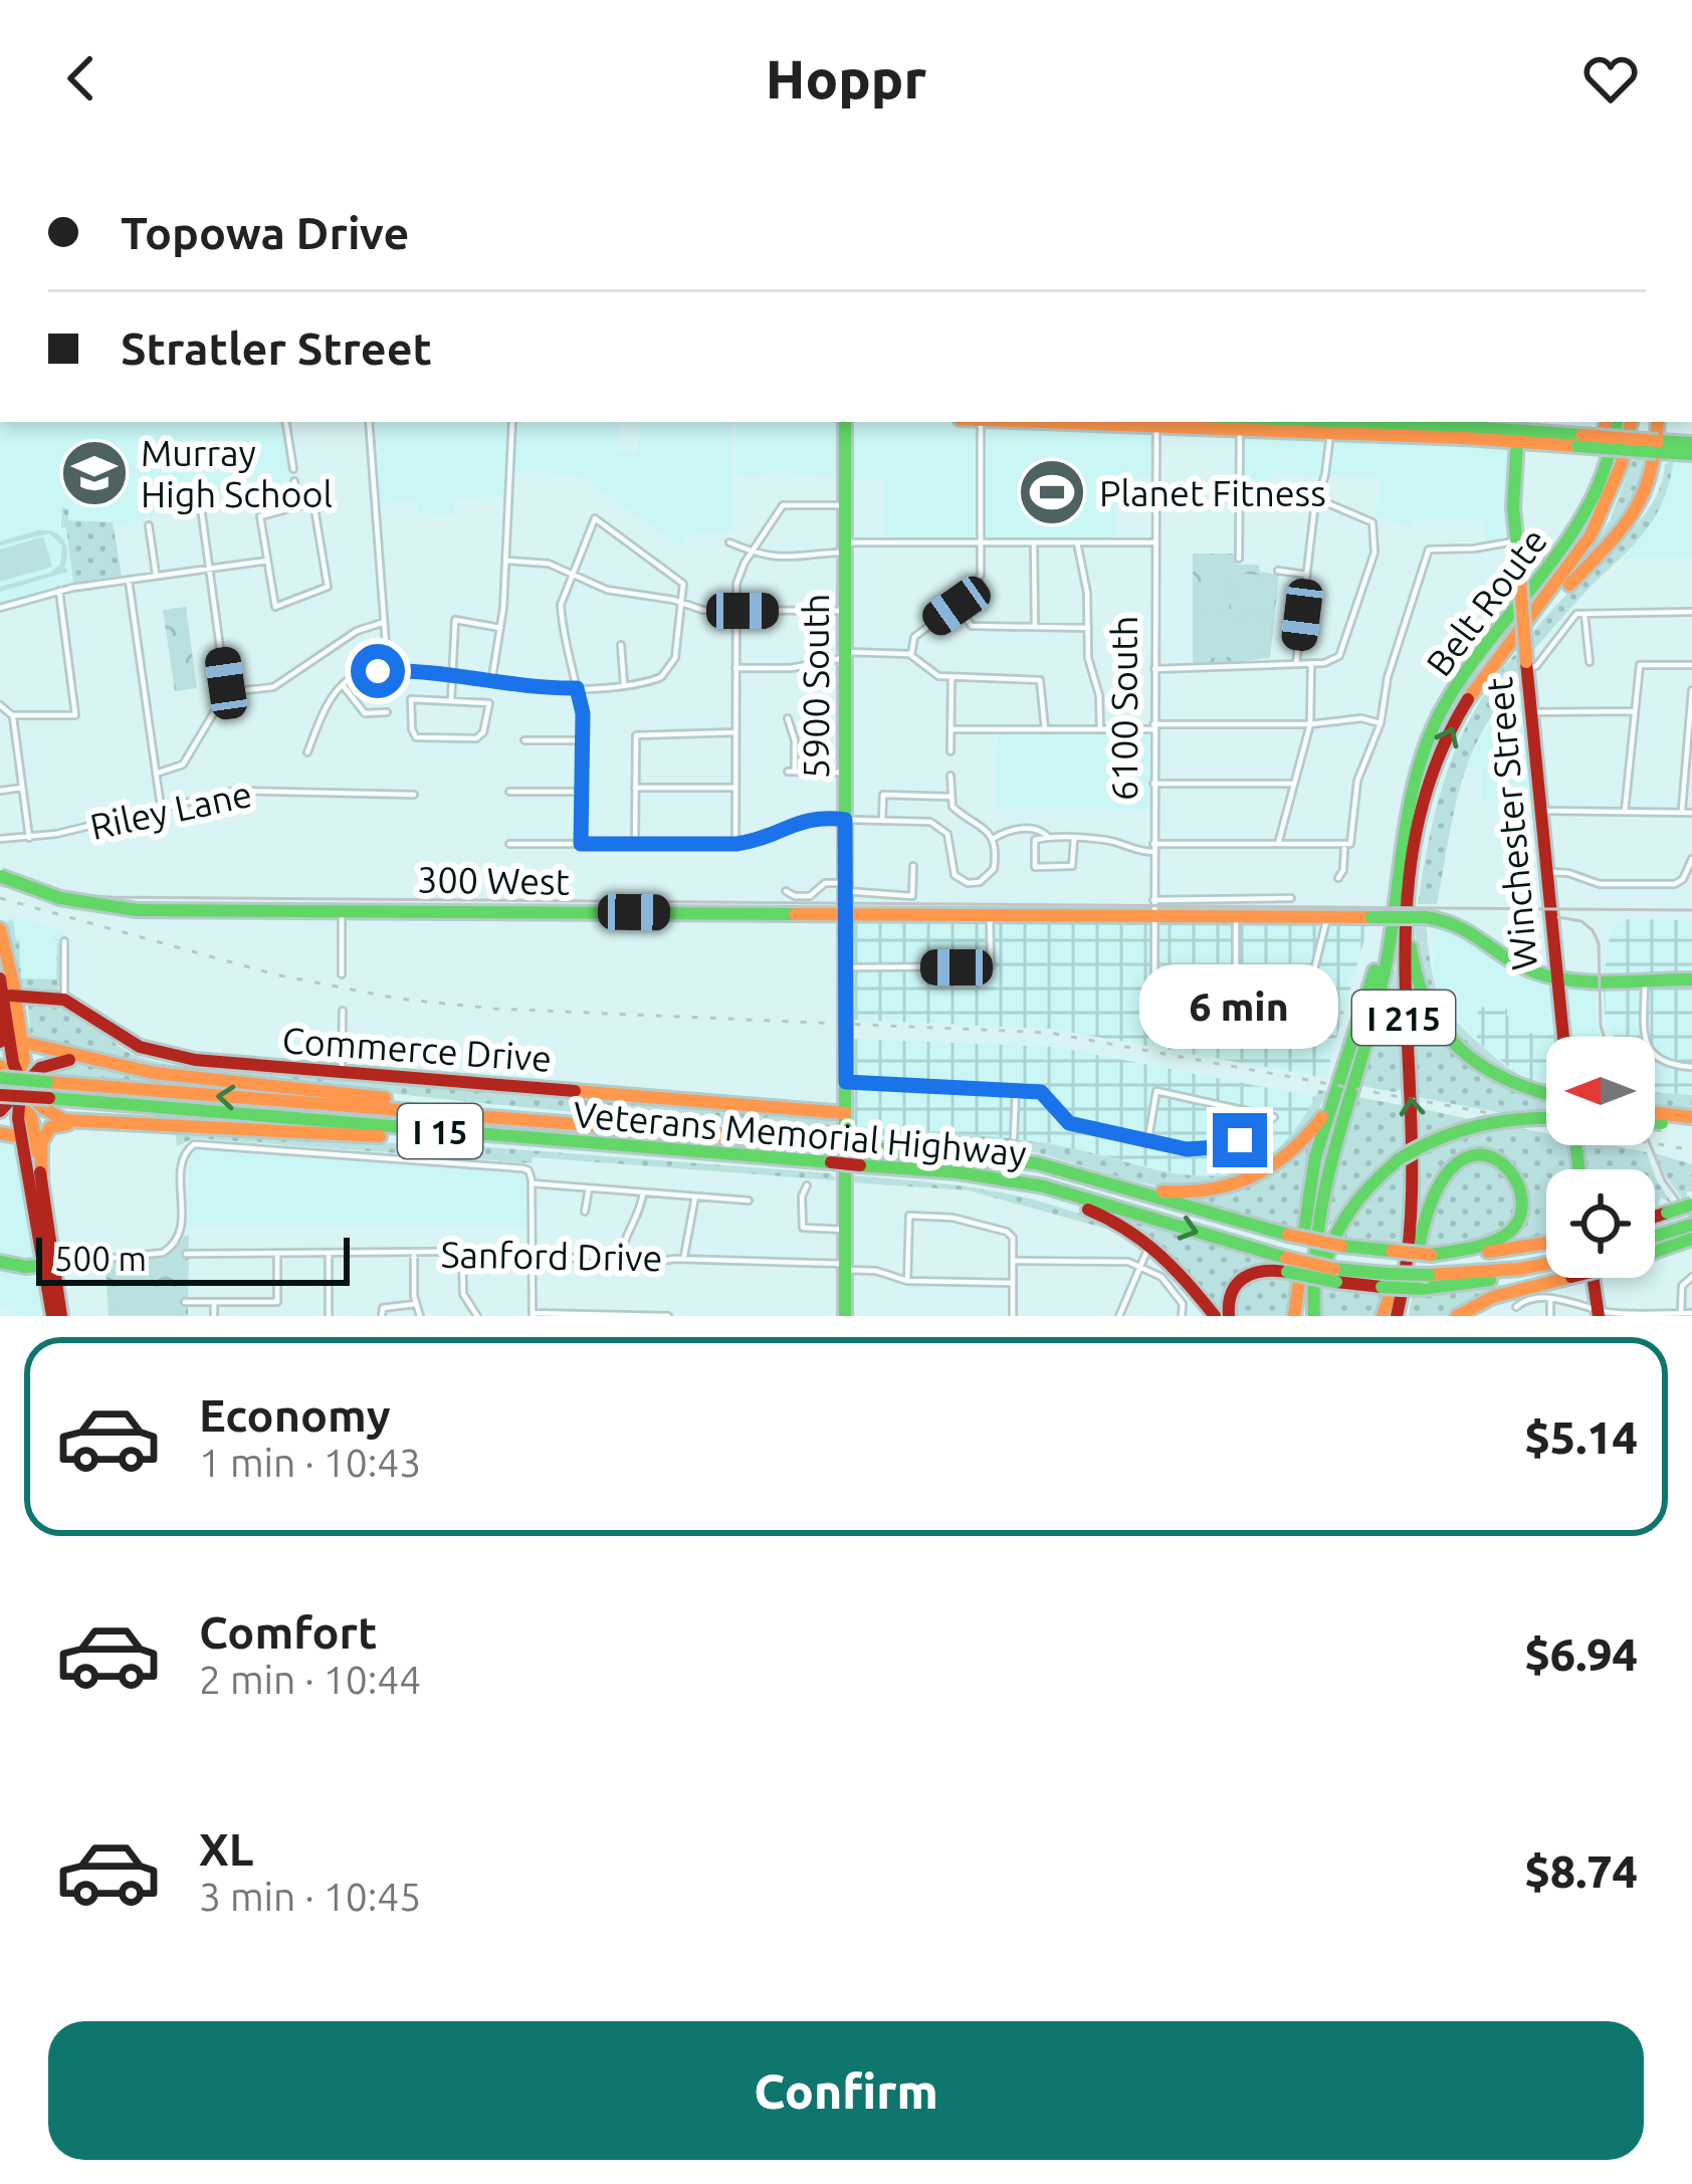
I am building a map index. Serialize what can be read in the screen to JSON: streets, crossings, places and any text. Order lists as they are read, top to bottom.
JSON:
{
  "streets": {
    "main road": [
      "Belt Route",
      "5900 South",
      "Winchester Street",
      "300 West",
      "I 215",
      "Commerce Drive",
      "I 15",
      "Veterans Memorial Highway"
    ],
    "street": ["6100 South", "Riley Lane", "Sanford Drive"]
  },
  "crossings": [
    ["5900 South", "300 West"],
    ["5900 South", "Commerce Drive"],
    ["5900 South", "Sanford Drive"],
    ["6100 South", "300 West"],
    ["Winchester Street", "300 West"]
  ],
  "places": {
    "school or university": ["Murray High School"],
    "sports": ["Planet Fitness"]
  },
  "scale_bar": "500 m",
  "north": "left",
  "page": {
    "header": "Hoppr",
    "banner": ["Topowa Drive", "Stratler Street"],
    "bubble": "6 min",
    "scale": "500 m",
    "list": [
      {
        "name": "Economy",
        "note": "1 min · 10:43",
        "value": "$5.14"
      },
      {
        "name": "Comfort",
        "note": "2 min · 10:44",
        "value": "$6.94"
      },
      {
        "name": "XL",
        "note": "3 min · 10:45",
        "value": "$8.74"
      }
    ],
    "buttons": "Confirm"
  }
}
